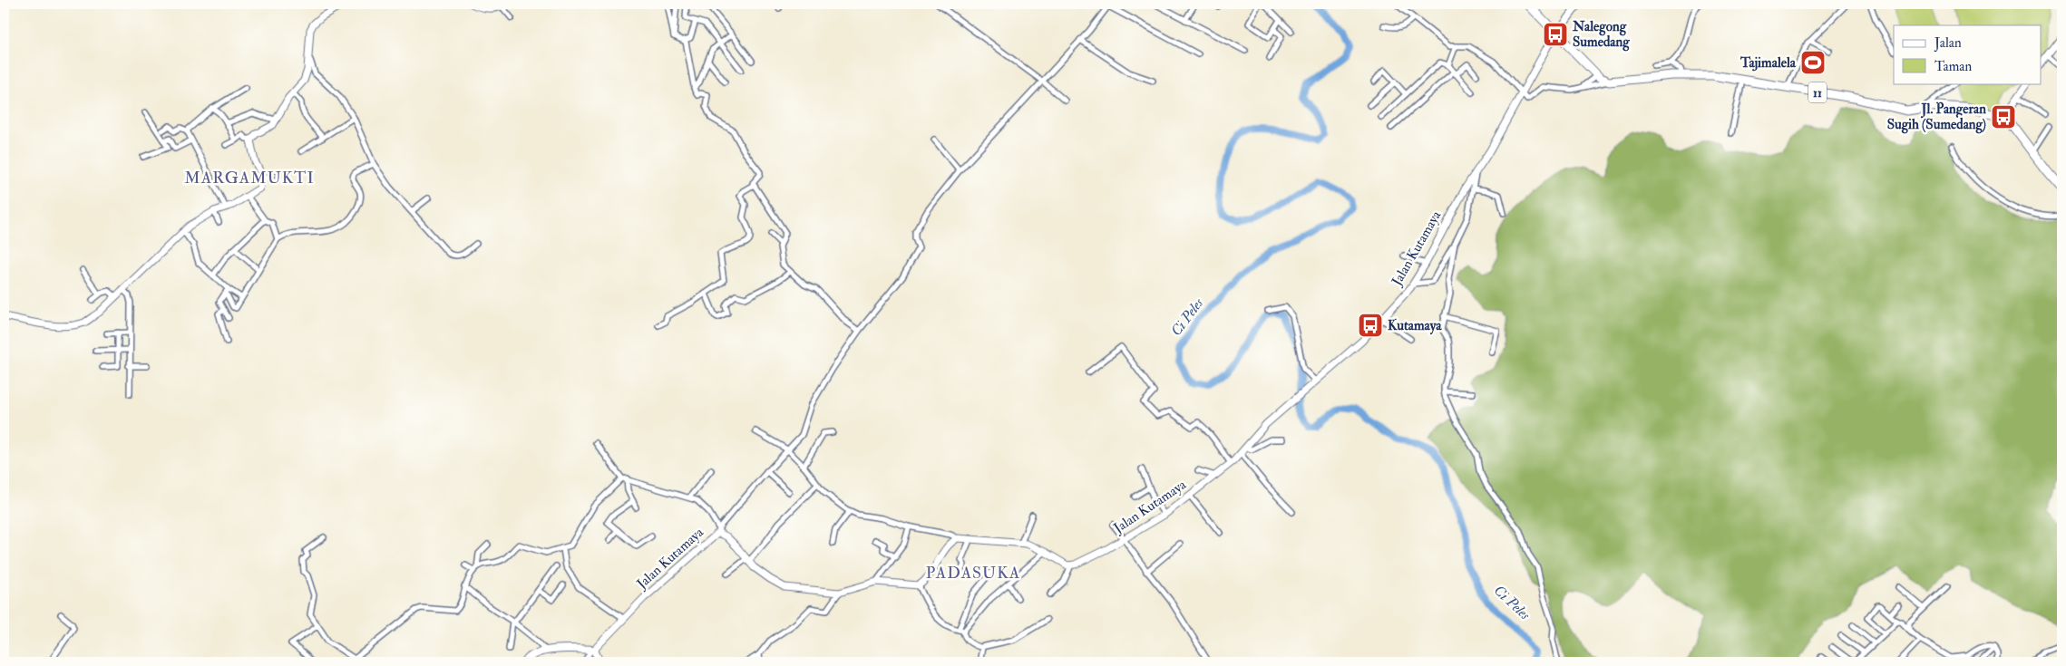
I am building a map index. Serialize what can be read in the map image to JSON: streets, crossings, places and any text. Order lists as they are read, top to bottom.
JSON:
{
  "streets": {
    "highway": ["11"],
    "main road": ["Jalan Kutamaya"]
  },
  "districts": ["MARGAMUKTI", "PADASUKA"],
  "water": ["Ci Peles"],
  "places": {
    "bus stop": ["Nalegong Sumedang", "Jl. Pangeran Sugih (Sumedang)", "Kutamaya"],
    "sports": ["Tajimalela"]
  },
  "legend": ["Jalan", "Taman"]
}
